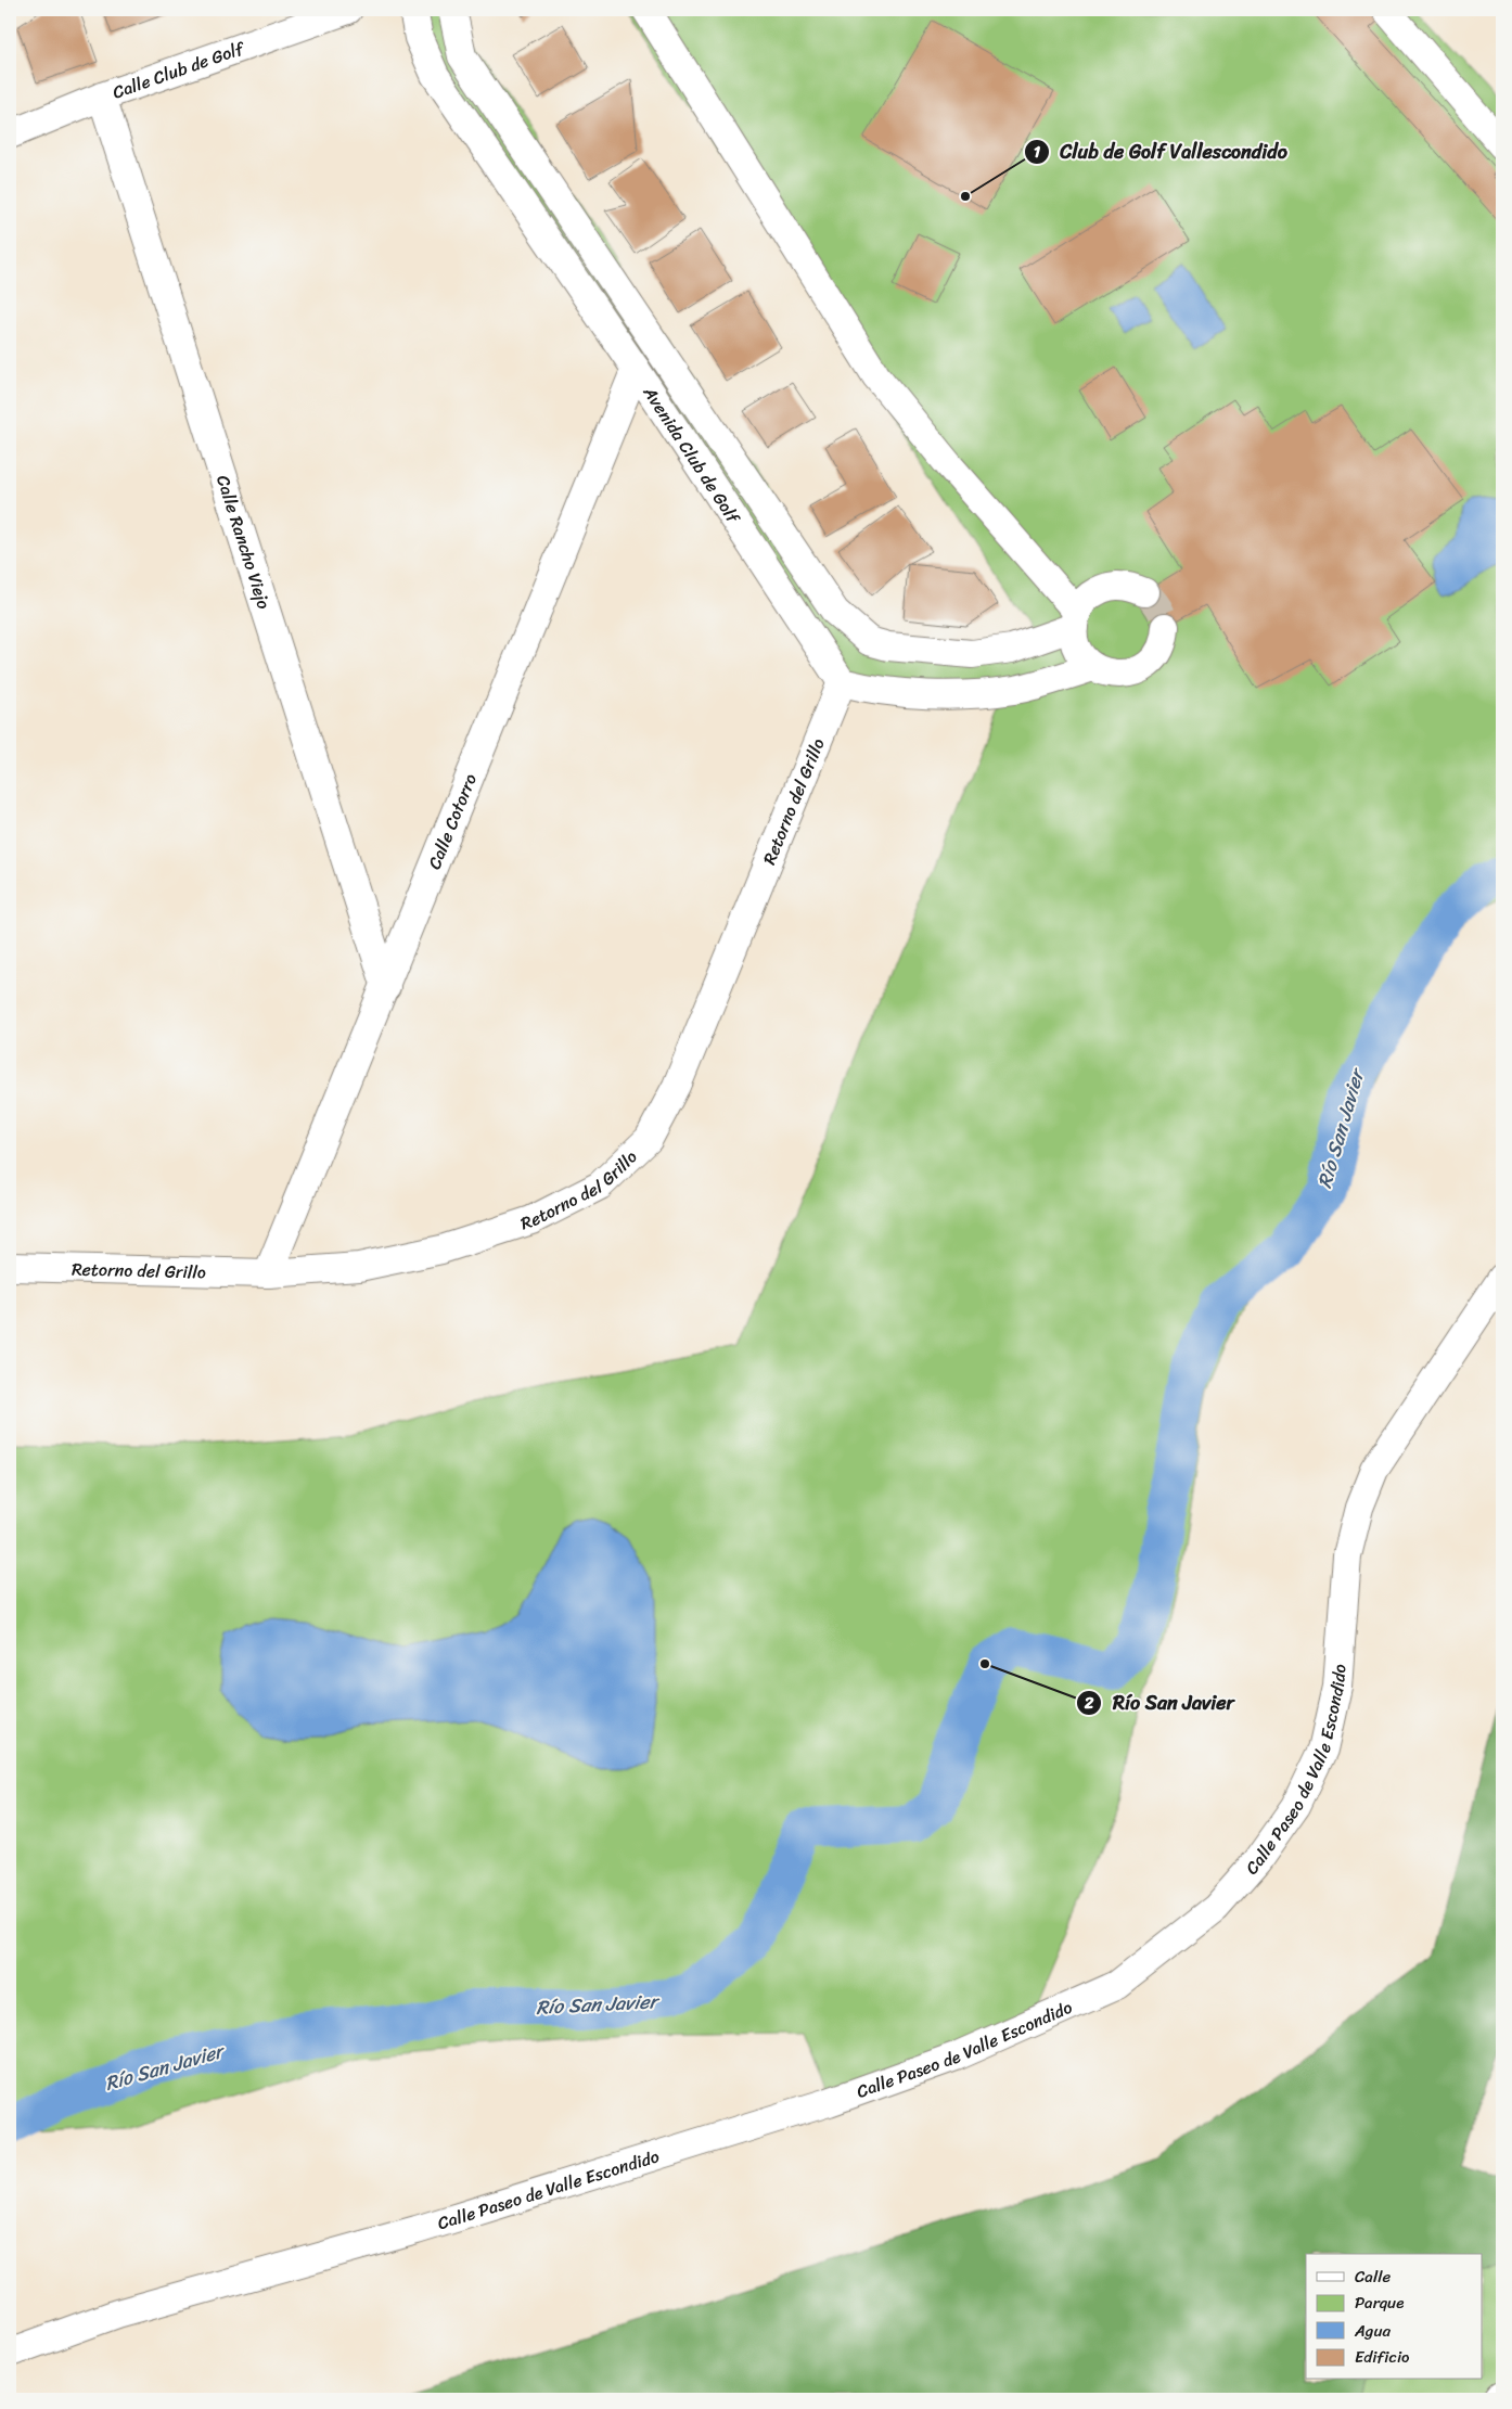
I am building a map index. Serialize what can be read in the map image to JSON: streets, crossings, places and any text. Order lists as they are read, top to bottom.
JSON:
{
  "streets": {
    "street": [
      "Calle Club de Golf",
      "Avenida Club de Golf",
      "Calle Rancho Viejo",
      "Retorno del Grillo",
      "Calle Cotorro",
      "Calle Paseo de Valle Escondido"
    ]
  },
  "crossings": [
    ["Calle Club de Golf", "Calle Rancho Viejo"],
    ["Avenida Club de Golf", "Retorno del Grillo"],
    ["Avenida Club de Golf", "Calle Cotorro"],
    ["Calle Rancho Viejo", "Calle Cotorro"],
    ["Retorno del Grillo", "Calle Cotorro"]
  ],
  "water": ["Río San Javier"],
  "places": ["Club de Golf Vallescondido", "Río San Javier"],
  "legend": [
    "Calle",
    "Parque",
    "Agua",
    "Edificio"
  ]
}
